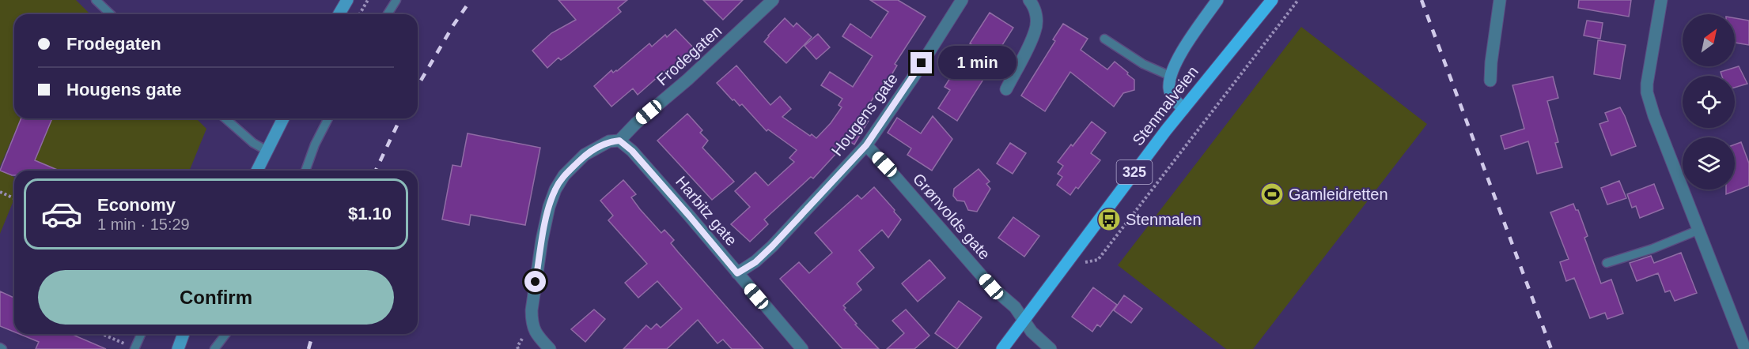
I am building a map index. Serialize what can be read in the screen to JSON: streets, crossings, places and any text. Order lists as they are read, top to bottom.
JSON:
{
  "streets": {
    "main road": ["Stenmalveien", "325"],
    "street": [
      "Frodegaten",
      "Hougens gate",
      "Harbitz gate",
      "Grønvolds gate"
    ]
  },
  "crossings": [
    ["Frodegaten", "Harbitz gate"],
    ["Stenmalveien", "Grønvolds gate"],
    ["Hougens gate", "Harbitz gate"],
    ["Hougens gate", "Grønvolds gate"]
  ],
  "places": {
    "sports": ["Gamleidretten"],
    "bus stop": ["Stenmalen"]
  },
  "north": "top right",
  "page": {
    "banner": ["Frodegaten", "Hougens gate"],
    "bubble": "1 min",
    "list": [
      {
        "name": "Economy",
        "note": "1 min · 15:29",
        "value": "$1.10"
      }
    ],
    "buttons": "Confirm"
  }
}
